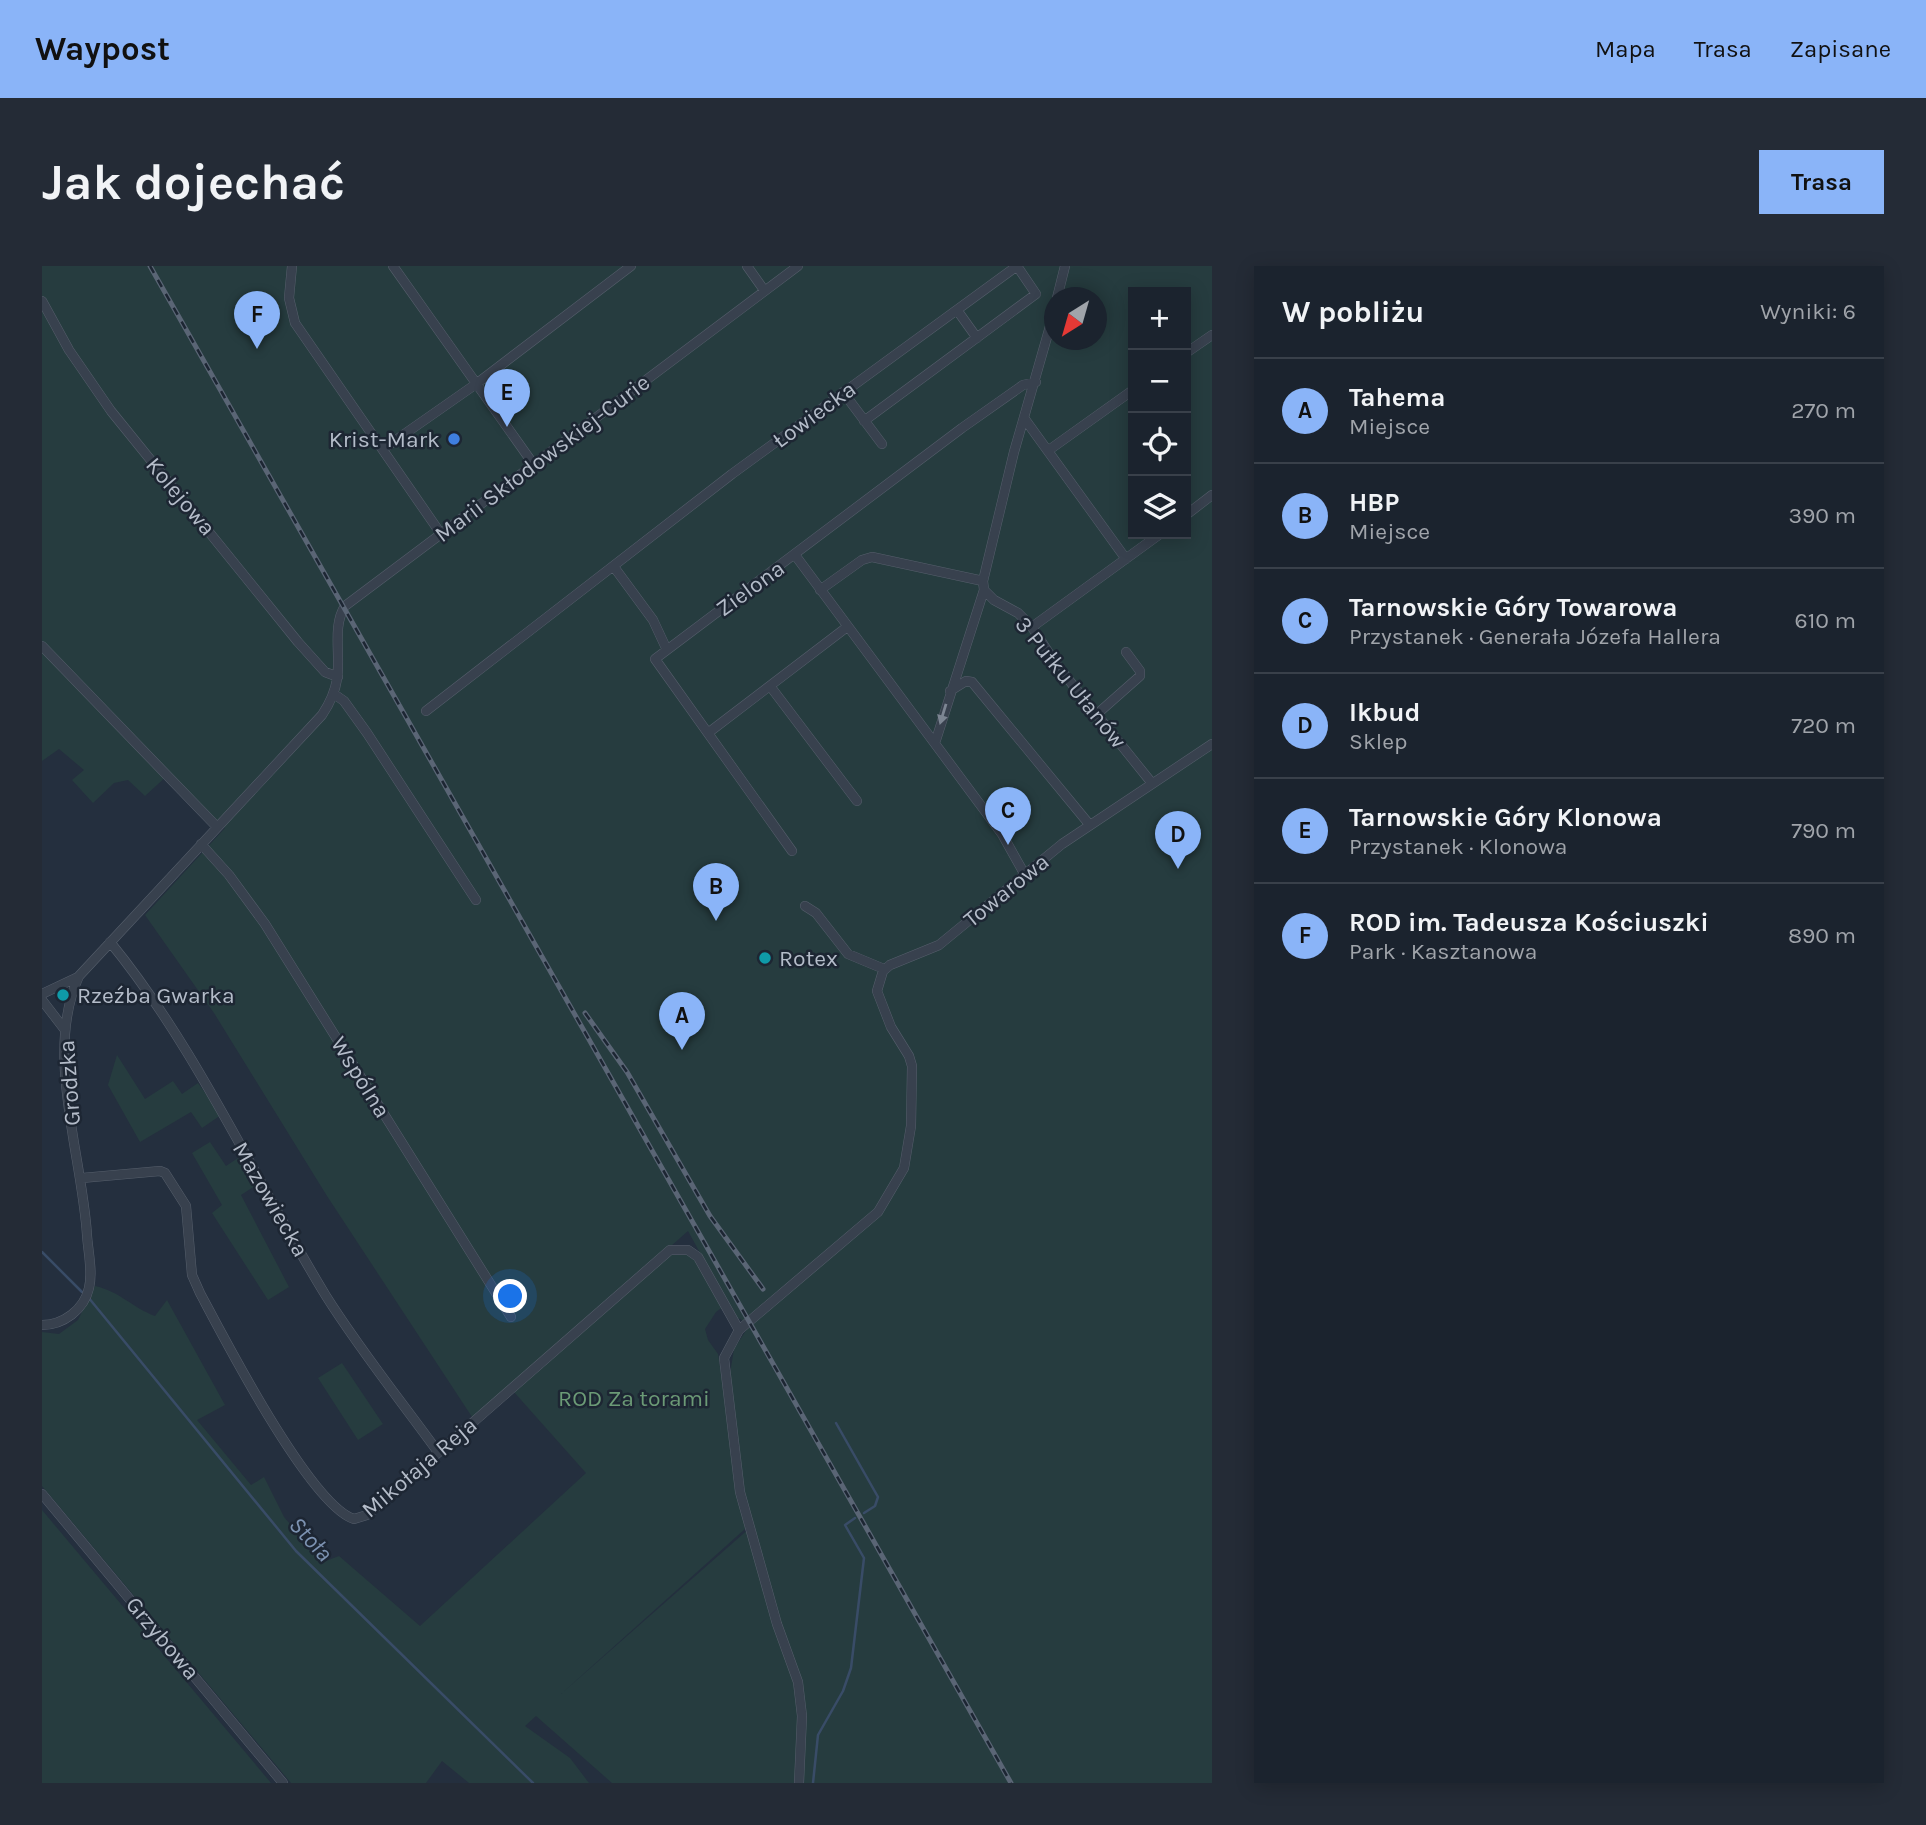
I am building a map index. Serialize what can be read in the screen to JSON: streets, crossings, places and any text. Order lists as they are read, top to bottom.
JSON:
{
  "streets": {
    "street": [
      "Łowiecka",
      "Marii Skłodowskiej-Curie",
      "Kolejowa",
      "Zielona",
      "3 Pułku Ułanów",
      "Towarowa",
      "Wspólna",
      "Grodzka",
      "Mazowiecka",
      "Mikołaja Reja",
      "Grzybowa"
    ]
  },
  "crossings": [
    ["Marii Skłodowskiej-Curie", "Kolejowa"],
    ["Marii Skłodowskiej-Curie", "Grodzka"],
    ["Kolejowa", "Grodzka"],
    ["3 Pułku Ułanów", "Towarowa"],
    ["Wspólna", "Grodzka"],
    ["Grodzka", "Mazowiecka"],
    ["Grodzka", "Mikołaja Reja"],
    ["Mazowiecka", "Mikołaja Reja"]
  ],
  "water": ["Stoła"],
  "parks": ["ROD Za torami"],
  "places": ["Krist-Mark", "Rotex", "Rzeźba Gwarka"],
  "north": "bottom left",
  "page": {
    "header": "Waypost",
    "nav": ["Mapa", "Trasa", "Zapisane"],
    "buttons": "Trasa",
    "title": "Jak dojechać",
    "heading": ["W pobliżu", "Wyniki: 6"],
    "map_buttons": ["+", "−"],
    "pins": [
      "F",
      "E",
      "C",
      "D",
      "B",
      "A"
    ],
    "list": [
      {
        "mark": "A",
        "name": "Tahema",
        "note": "Miejsce",
        "value": "270 m"
      },
      {
        "mark": "B",
        "name": "HBP",
        "note": "Miejsce",
        "value": "390 m"
      },
      {
        "mark": "C",
        "name": "Tarnowskie Góry Towarowa",
        "note": "Przystanek · Generała Józefa Hallera",
        "value": "610 m"
      },
      {
        "mark": "D",
        "name": "Ikbud",
        "note": "Sklep",
        "value": "720 m"
      },
      {
        "mark": "E",
        "name": "Tarnowskie Góry Klonowa",
        "note": "Przystanek · Klonowa",
        "value": "790 m"
      },
      {
        "mark": "F",
        "name": "ROD im. Tadeusza Kościuszki",
        "note": "Park · Kasztanowa",
        "value": "890 m"
      }
    ]
  }
}
